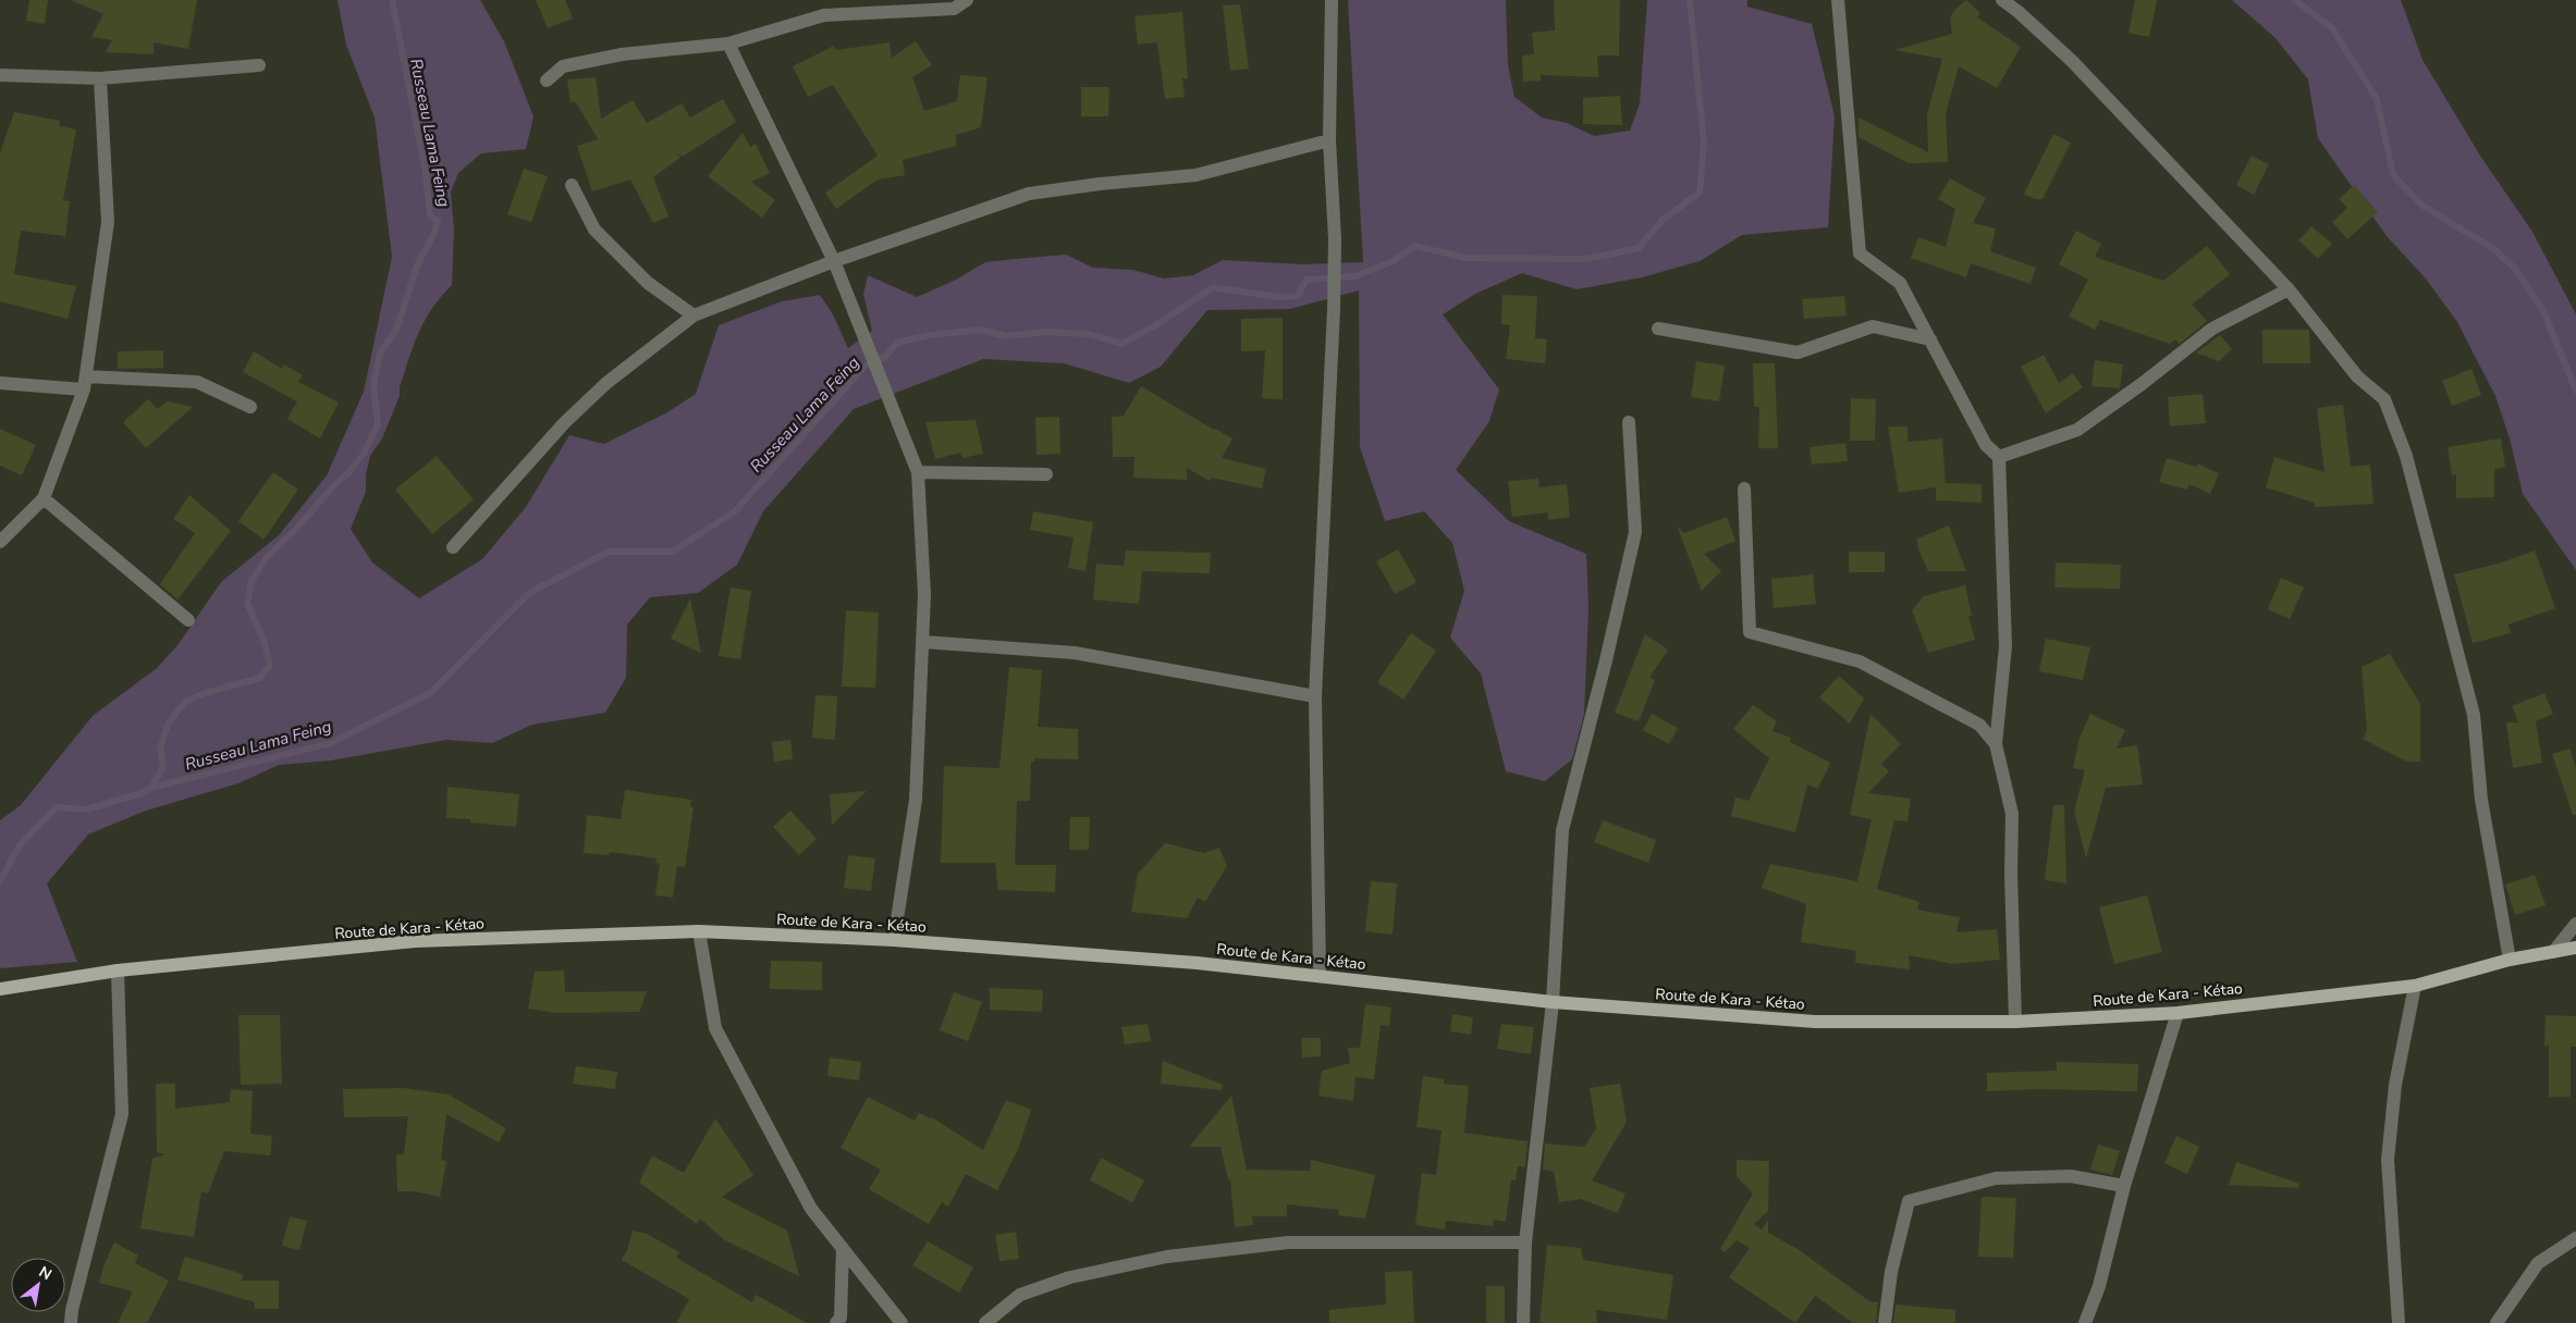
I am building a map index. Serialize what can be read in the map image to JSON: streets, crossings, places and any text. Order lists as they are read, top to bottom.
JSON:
{
  "streets": {
    "main road": ["Route de Kara - Kétao"]
  },
  "water": ["Russeau Lama Feing"],
  "north": "top right"
}
